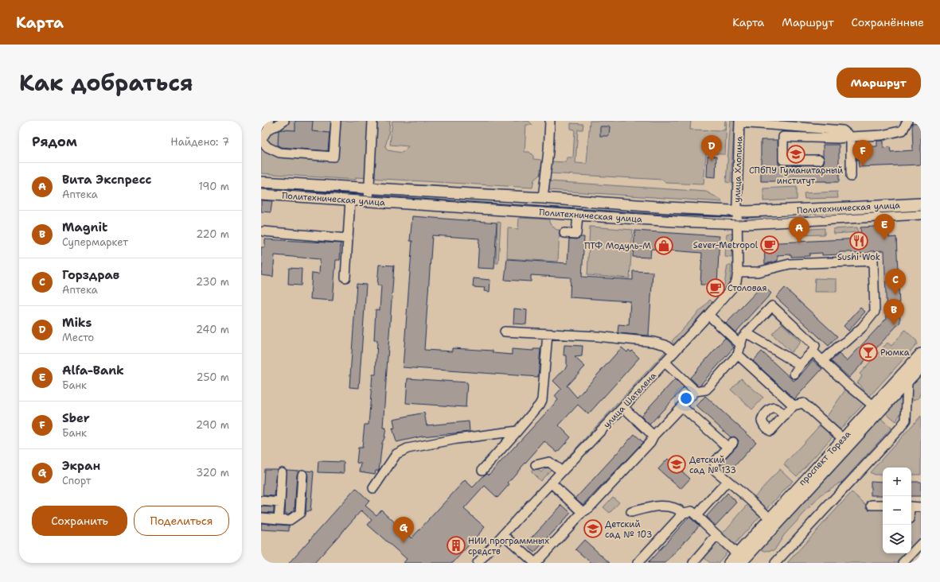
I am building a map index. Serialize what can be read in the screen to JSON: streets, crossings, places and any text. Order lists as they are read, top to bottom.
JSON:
{
  "streets": {
    "main road": ["Политехническая улица", "проспект Тореза"],
    "street": ["улица Хлопина", "улица Шателена"]
  },
  "crossings": [
    ["улица Хлопина", "Политехническая улица"],
    ["улица Хлопина", "улица Шателена"],
    ["Политехническая улица", "улица Шателена"]
  ],
  "places": {
    "school or university": ["СПбПУ Гуманитарный институт", "Детский сад № 133", "Детский сад № 103"],
    "restaurant": ["Sushi Wok"],
    "cafe": ["Sever-Metropol", "Столовая"],
    "shop": ["ПТФ Модуль-М"],
    "bar": ["Рюмка"],
    "building": ["НИИ программных средств"]
  },
  "page": {
    "header": "Карта",
    "nav": ["Карта", "Маршрут", "Сохранённые"],
    "title": "Как добраться",
    "buttons": [
      "Маршрут",
      ["Сохранить", "Поделиться"]
    ],
    "heading": ["Рядом", "Найдено: 7"],
    "pins": [
      "D",
      "F",
      "E",
      "A",
      "C",
      "B",
      "G"
    ],
    "list": [
      {
        "mark": "A",
        "name": "Вита Экспресс",
        "note": "Аптека",
        "value": "190 m"
      },
      {
        "mark": "B",
        "name": "Magnit",
        "note": "Супермаркет",
        "value": "220 m"
      },
      {
        "mark": "C",
        "name": "Горздрав",
        "note": "Аптека",
        "value": "230 m"
      },
      {
        "mark": "D",
        "name": "Miks",
        "note": "Место",
        "value": "240 m"
      },
      {
        "mark": "E",
        "name": "Alfa-Bank",
        "note": "Банк",
        "value": "250 m"
      },
      {
        "mark": "F",
        "name": "Sber",
        "note": "Банк",
        "value": "290 m"
      },
      {
        "mark": "G",
        "name": "Экран",
        "note": "Спорт",
        "value": "320 m"
      }
    ],
    "map_buttons": ["+", "−"]
  }
}
